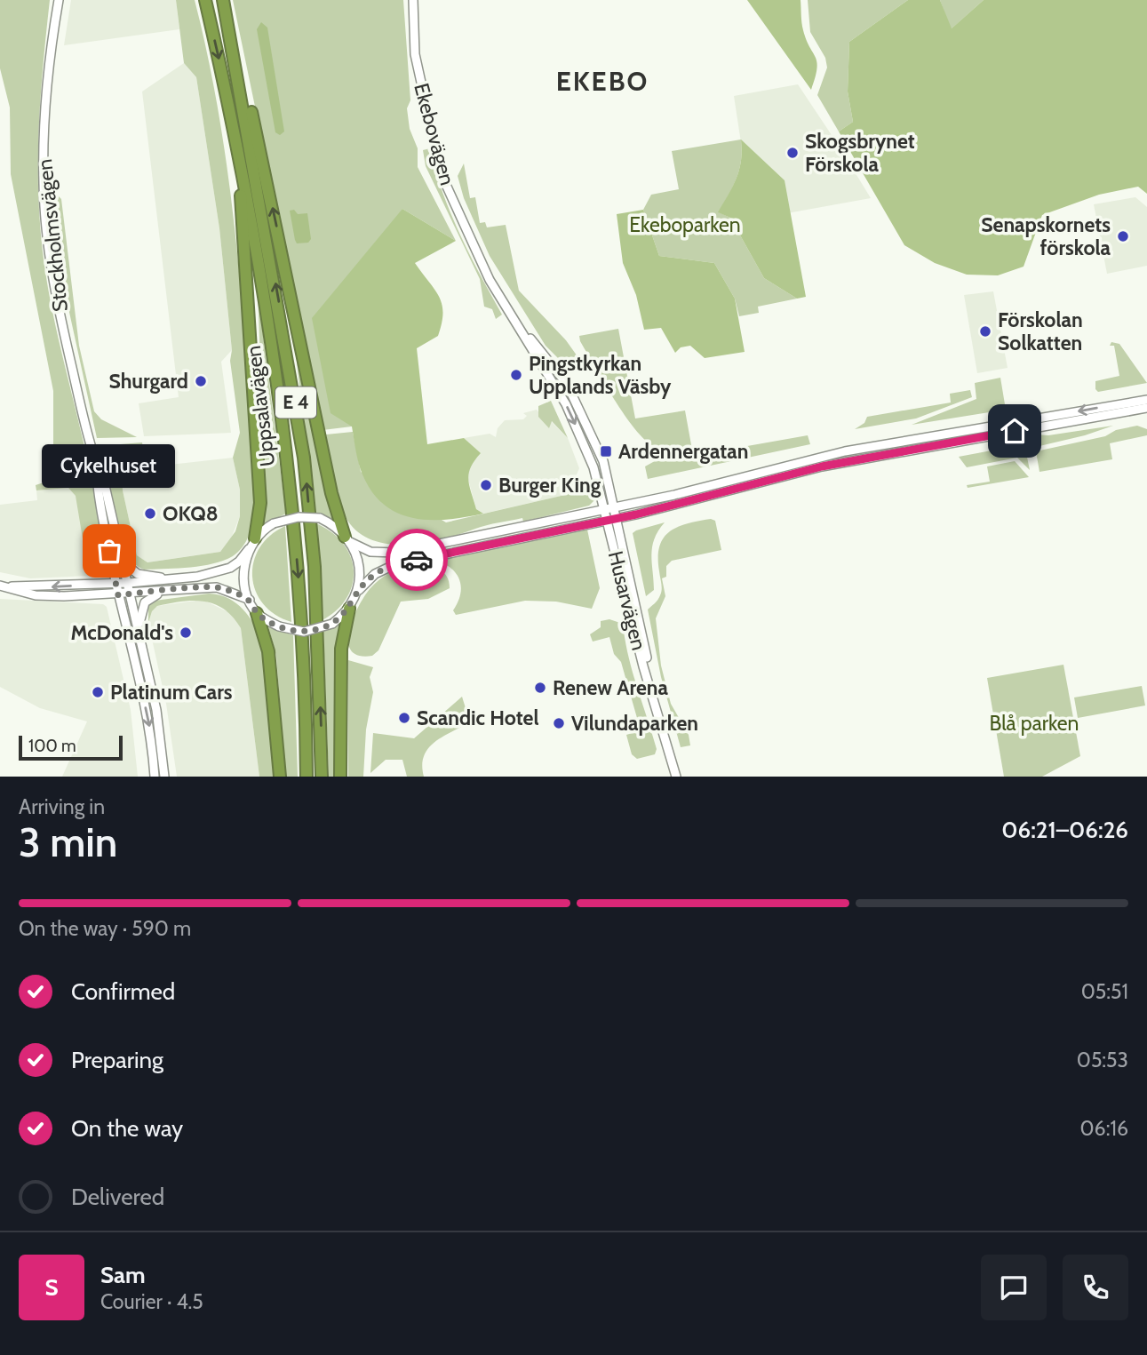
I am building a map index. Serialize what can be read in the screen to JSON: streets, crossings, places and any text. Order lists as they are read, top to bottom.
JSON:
{
  "streets": {
    "highway": ["E 4", "Uppsalavägen"],
    "main road": ["Ekebovägen", "Stockholmsvägen", "Husarvägen"]
  },
  "crossings": [
    ["Ekebovägen", "Husarvägen"]
  ],
  "districts": ["EKEBO"],
  "parks": ["Ekeboparken", "Blå parken"],
  "places": {
    "other": [
      "Skogsbrynet Förskola",
      "Senapskornets förskola",
      "Förskolan Solkatten",
      "Pingstkyrkan Upplands Väsby",
      "Shurgard",
      "Burger King",
      "OKQ8",
      "Cykelhuset",
      "McDonald's",
      "Renew Arena",
      "Platinum Cars",
      "Scandic Hotel",
      "Vilundaparken"
    ],
    "transit": ["Ardennergatan"]
  },
  "scale_bar": "100 m",
  "page": {
    "bubble": "Cykelhuset",
    "scale": "100 m",
    "heading": ["3 min", "Arriving in", "06:21–06:26"],
    "panel": ["Sam", "Courier · 4.5"],
    "bar": "On the way · 590 m",
    "list": [
      ["Confirmed", "05:51"],
      ["Preparing", "05:53"],
      ["On the way", "06:16"],
      "Delivered"
    ],
    "round": "S"
  }
}
